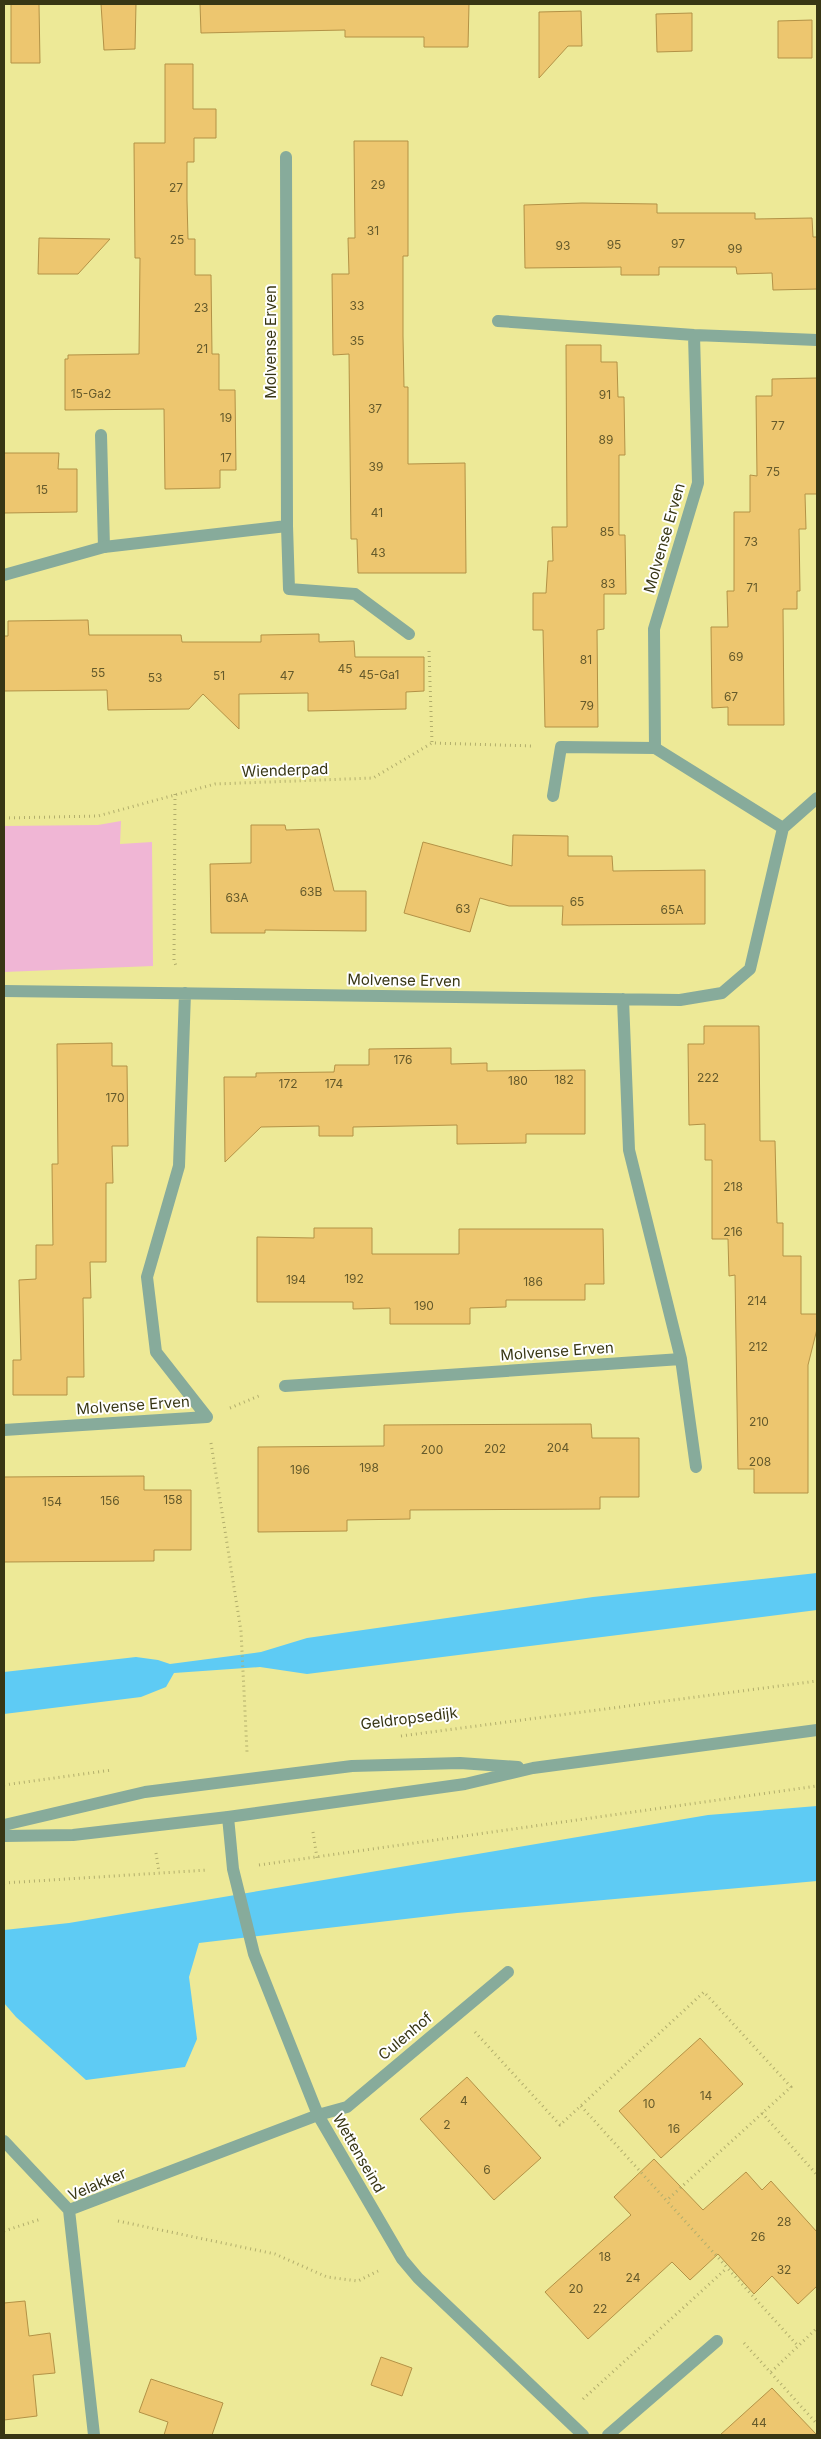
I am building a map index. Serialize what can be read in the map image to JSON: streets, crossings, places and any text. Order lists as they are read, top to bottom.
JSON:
{
  "streets": {
    "street": [
      "Molvense Erven",
      "Culenhof",
      "Wettenseind",
      "Velakker"
    ],
    "path": ["Wienderpad", "Geldropsedijk"]
  },
  "crossings": [
    ["Culenhof", "Wettenseind"],
    ["Culenhof", "Velakker"],
    ["Wettenseind", "Velakker"]
  ],
  "house_numbers": [
    "29",
    "27",
    "31",
    "25",
    "97",
    "95",
    "93",
    "99",
    "33",
    "23",
    "35",
    "21",
    "15-Ga2",
    "91",
    "37",
    "19",
    "77",
    "89",
    "17",
    "39",
    "75",
    "15",
    "41",
    "85",
    "73",
    "43",
    "83",
    "71",
    "69",
    "81",
    "45",
    "55",
    "45-Ga1",
    "51",
    "47",
    "53",
    "67",
    "79",
    "63B",
    "63A",
    "65",
    "63",
    "65A",
    "176",
    "222",
    "182",
    "180",
    "172",
    "174",
    "170",
    "218",
    "216",
    "192",
    "194",
    "186",
    "214",
    "190",
    "212",
    "210",
    "204",
    "202",
    "200",
    "208",
    "198",
    "196",
    "158",
    "156",
    "154",
    "14",
    "4",
    "10",
    "2",
    "16",
    "6",
    "28",
    "26",
    "18",
    "32",
    "24",
    "20",
    "22",
    "44"
  ]
}
